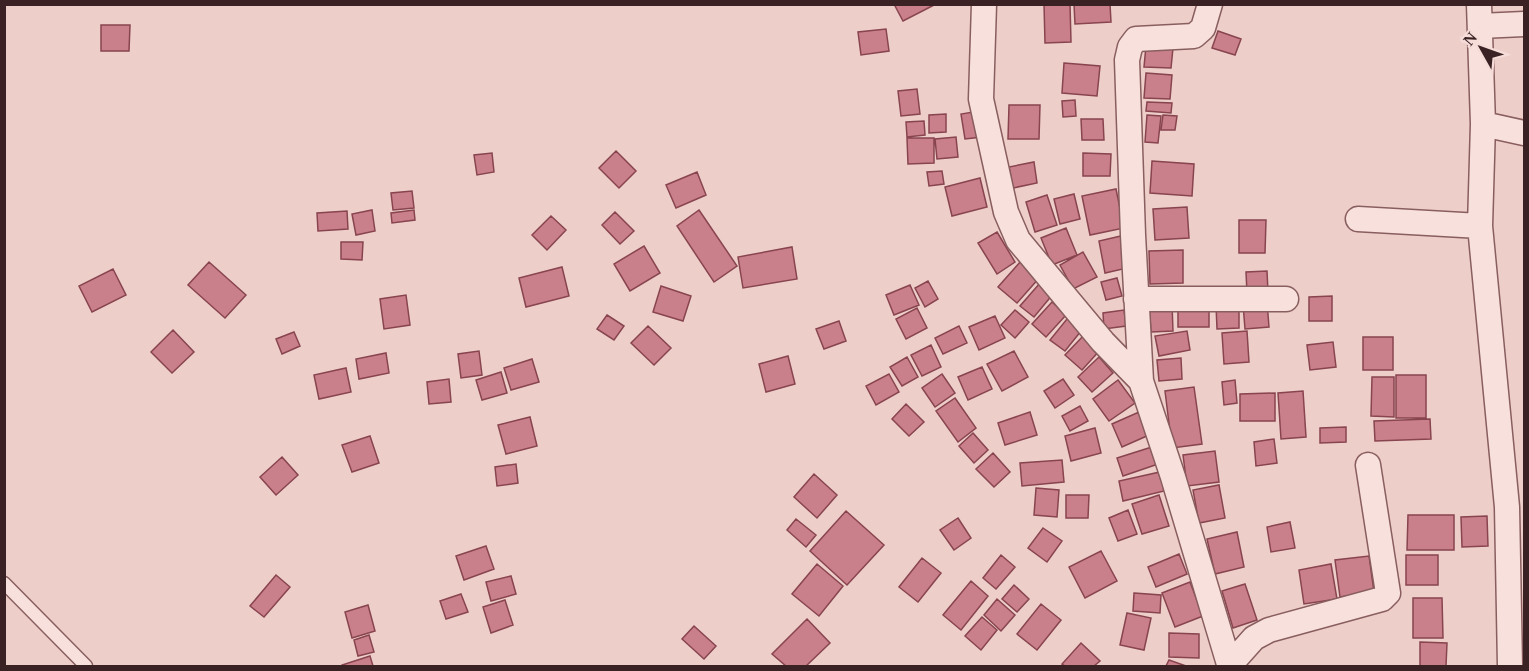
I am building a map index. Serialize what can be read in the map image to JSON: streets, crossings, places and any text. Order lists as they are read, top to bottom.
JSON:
{
  "north": "top left"
}
